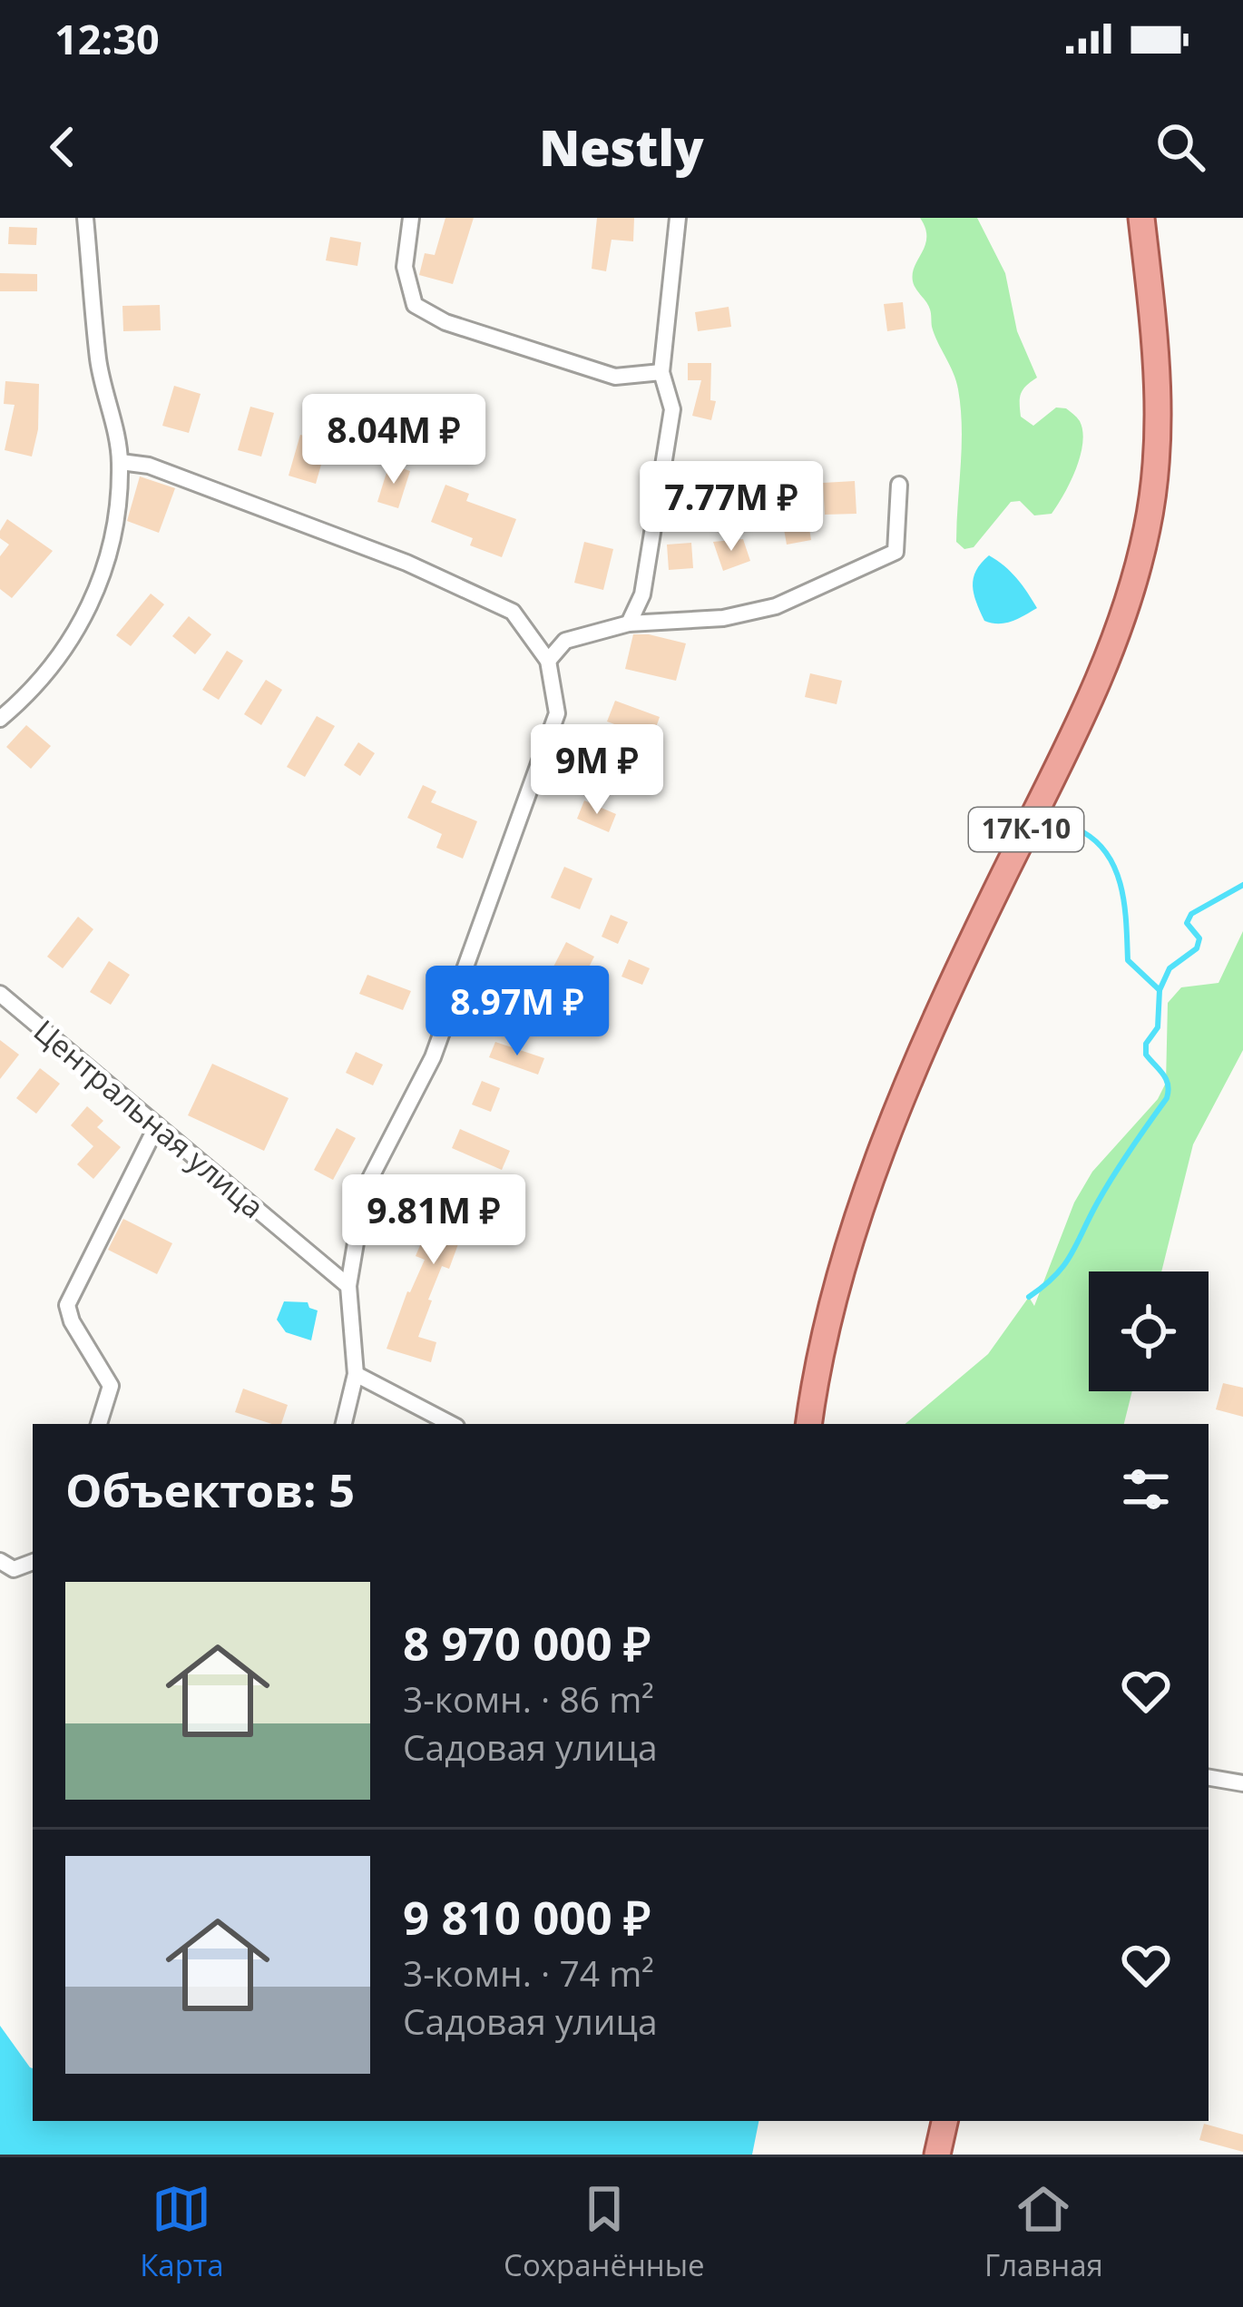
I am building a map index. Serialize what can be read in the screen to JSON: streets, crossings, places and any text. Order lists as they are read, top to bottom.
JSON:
{
  "streets": {
    "main road": ["17К-10"],
    "street": ["Центральная улица"]
  },
  "page": {
    "status": "12:30",
    "header": "Nestly",
    "price": [
      "8.04M ₽",
      "7.77M ₽",
      "9M ₽",
      "8.97M ₽",
      "9.81M ₽"
    ],
    "heading": "Объектов: 5",
    "list": [
      {
        "name": "8 970 000 ₽",
        "note": "3-комн. · 86 m² · Садовая улица"
      },
      {
        "name": "9 810 000 ₽",
        "note": "3-комн. · 74 m² · Садовая улица"
      }
    ],
    "tabs": ["Карта", "Сохранённые", "Главная"]
  }
}
